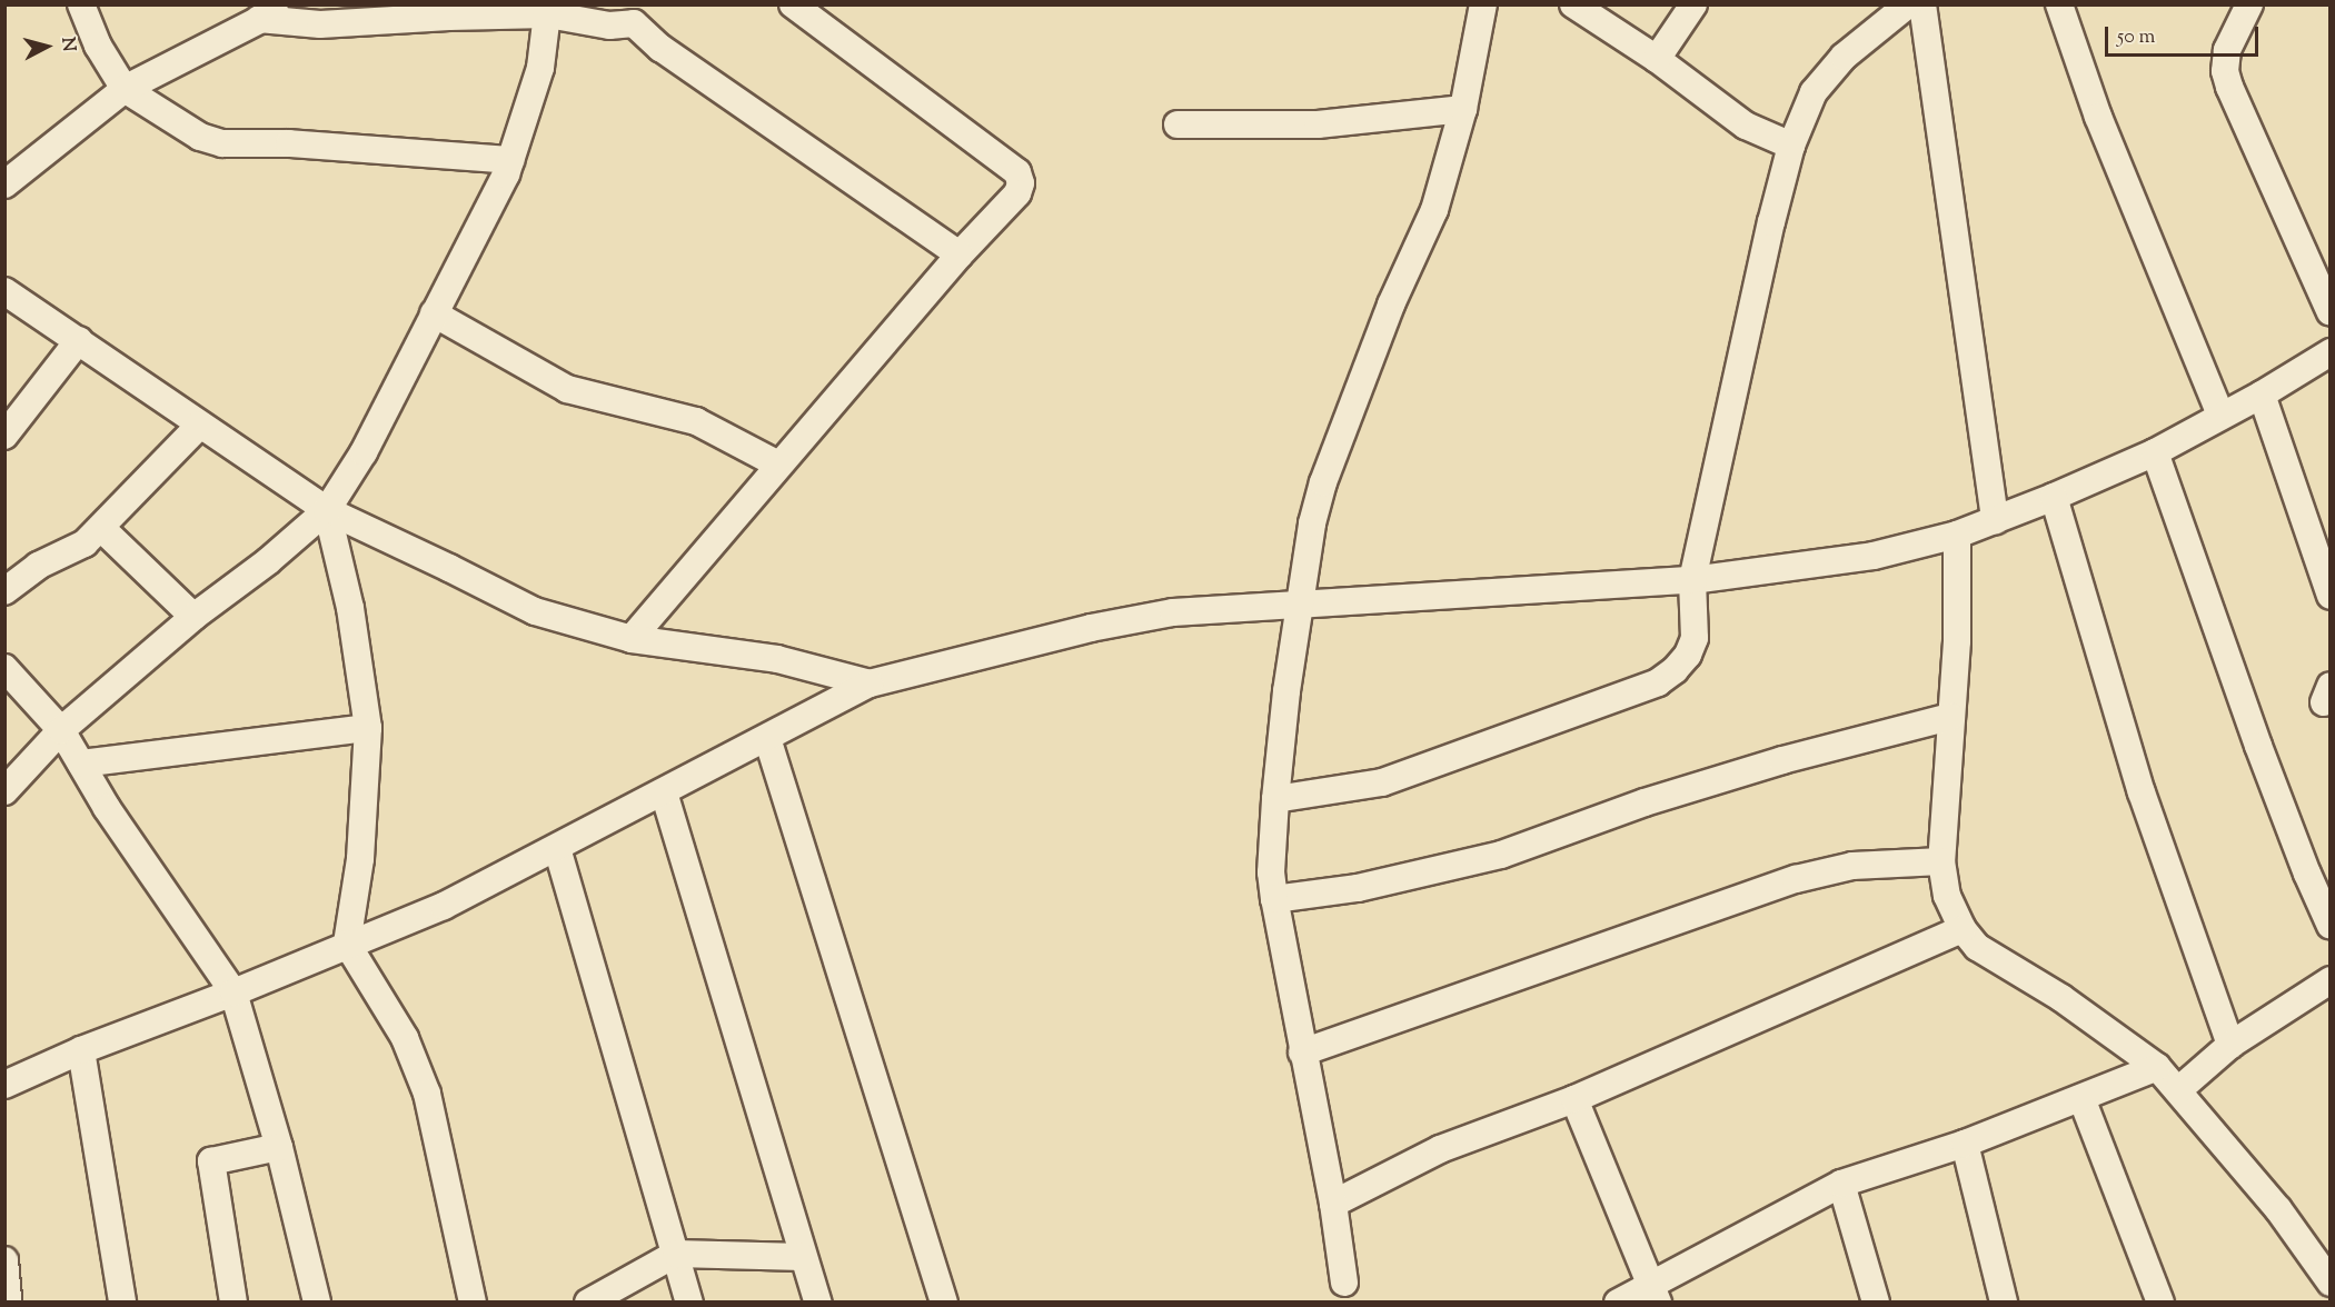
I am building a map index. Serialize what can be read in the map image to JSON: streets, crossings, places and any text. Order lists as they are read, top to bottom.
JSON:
{
  "scale_bar": "50 m",
  "north": "right"
}
